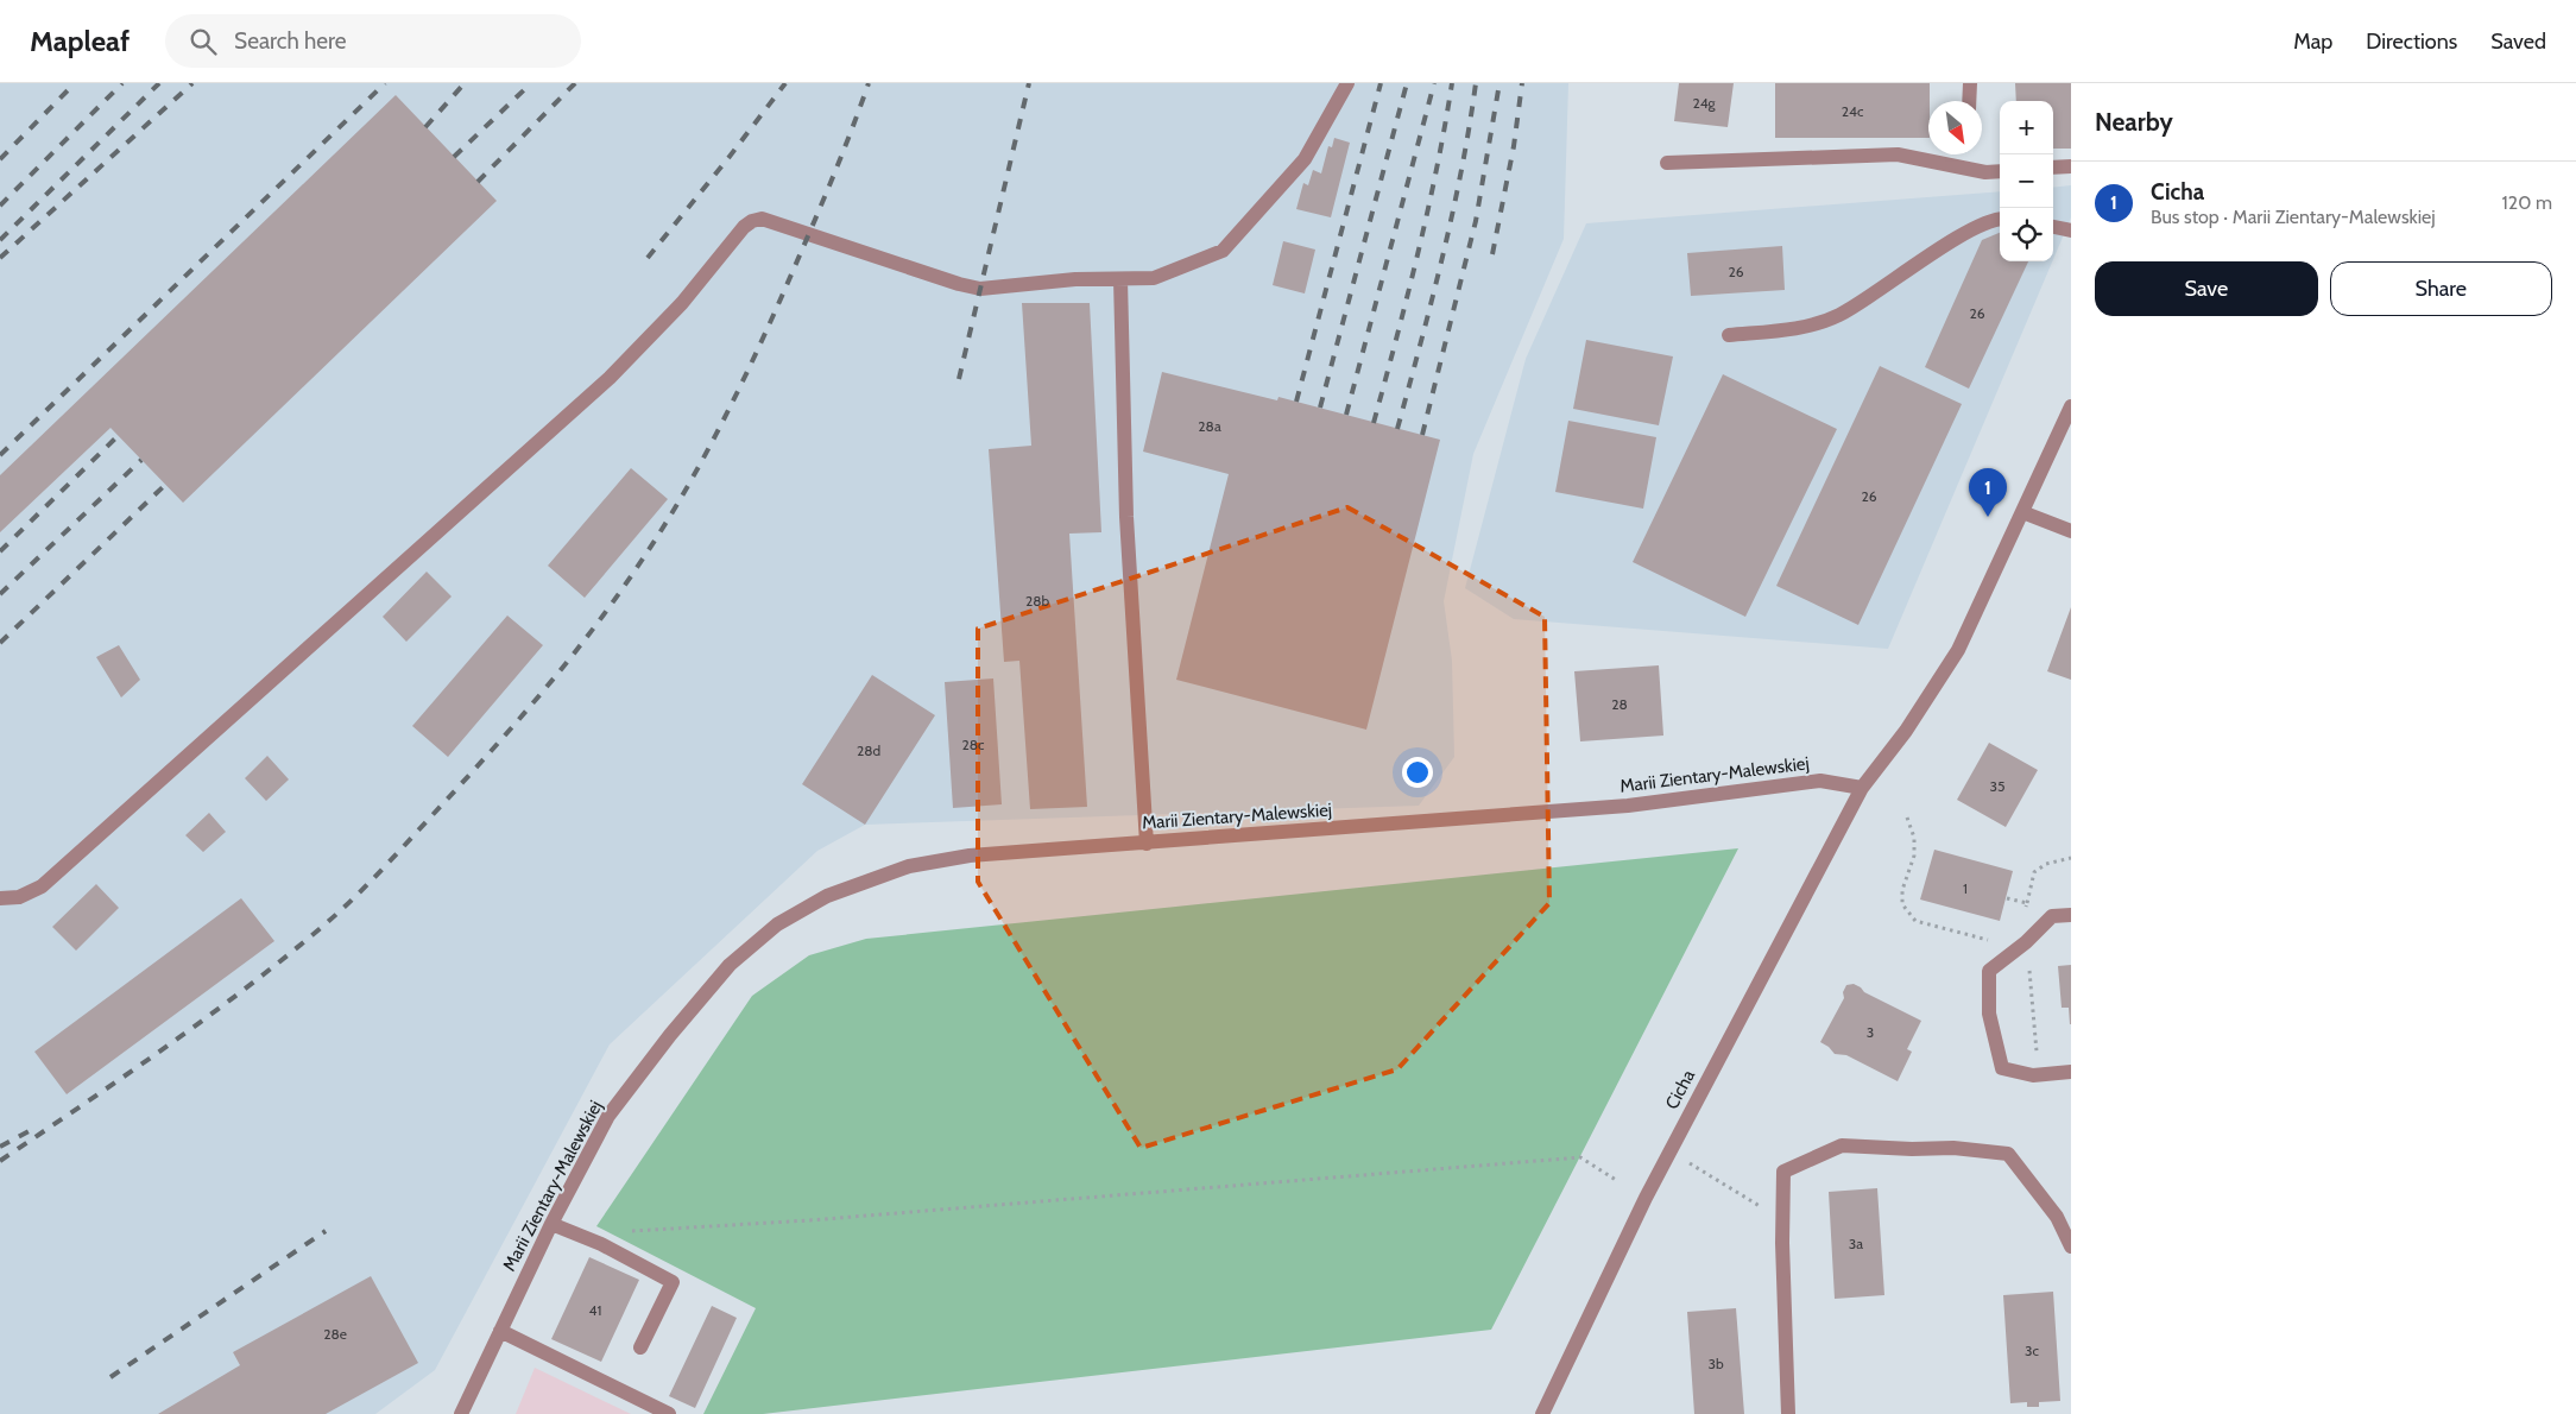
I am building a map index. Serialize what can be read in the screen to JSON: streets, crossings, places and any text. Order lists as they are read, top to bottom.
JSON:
{
  "streets": {
    "street": ["Marii Zientary-Malewskiej", "Cicha"]
  },
  "crossings": [
    ["Marii Zientary-Malewskiej", "Cicha"]
  ],
  "house_numbers": [
    "24g",
    "24c",
    "26",
    "26",
    "28a",
    "26",
    "28b",
    "28",
    "28c",
    "28d",
    "35",
    "1",
    "3",
    "3a",
    "41",
    "28e",
    "3c",
    "3b"
  ],
  "north": "bottom right",
  "page": {
    "header": "Mapleaf",
    "search": "Search here",
    "nav": ["Map", "Directions", "Saved"],
    "heading": "Nearby",
    "map_buttons": ["+", "−"],
    "list": [
      {
        "mark": "1",
        "name": "Cicha",
        "note": "Bus stop · Marii Zientary-Malewskiej",
        "value": "120 m"
      }
    ],
    "buttons": ["Save", "Share"],
    "pins": "1"
  }
}
